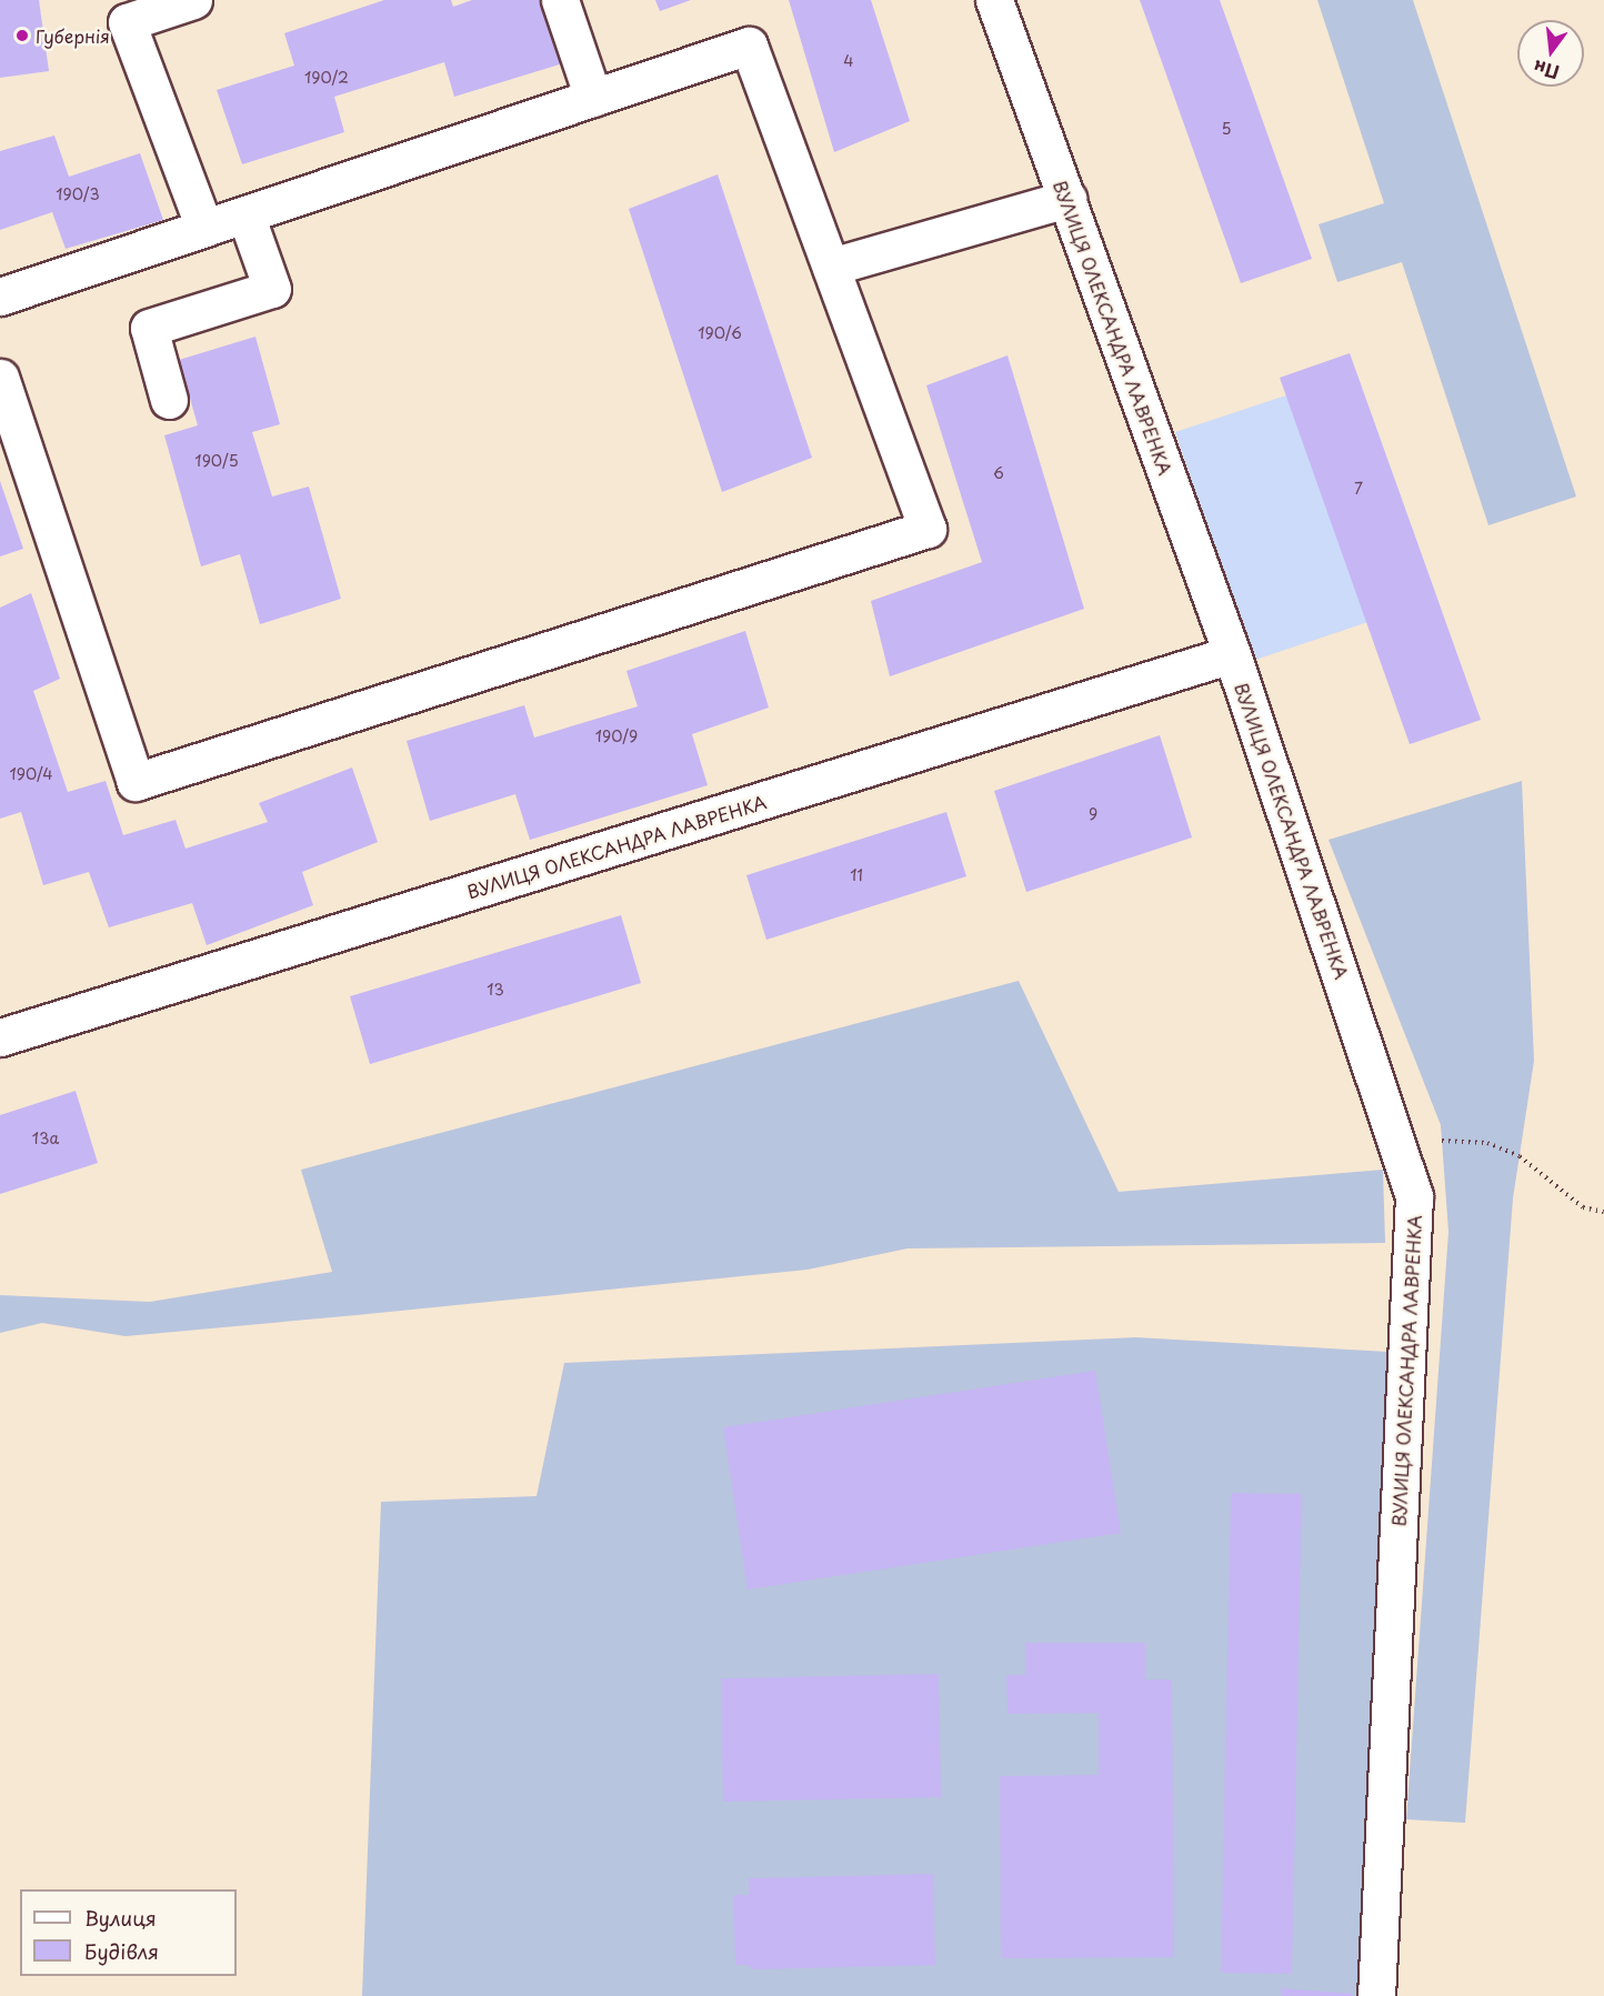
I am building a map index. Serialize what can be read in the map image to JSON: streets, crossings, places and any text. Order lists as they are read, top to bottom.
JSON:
{
  "streets": {
    "street": ["ВУЛИЦЯ ОЛЕКСАНДРА ЛАВРЕНКА"]
  },
  "places": ["Губернія"],
  "house_numbers": [
    "4",
    "190/2",
    "5",
    "190/3",
    "190/6",
    "190/5",
    "6",
    "7",
    "190/9",
    "190/4",
    "9",
    "11",
    "13",
    "13а"
  ],
  "legend": ["Вулиця", "Будівля"],
  "north": "bottom"
}
